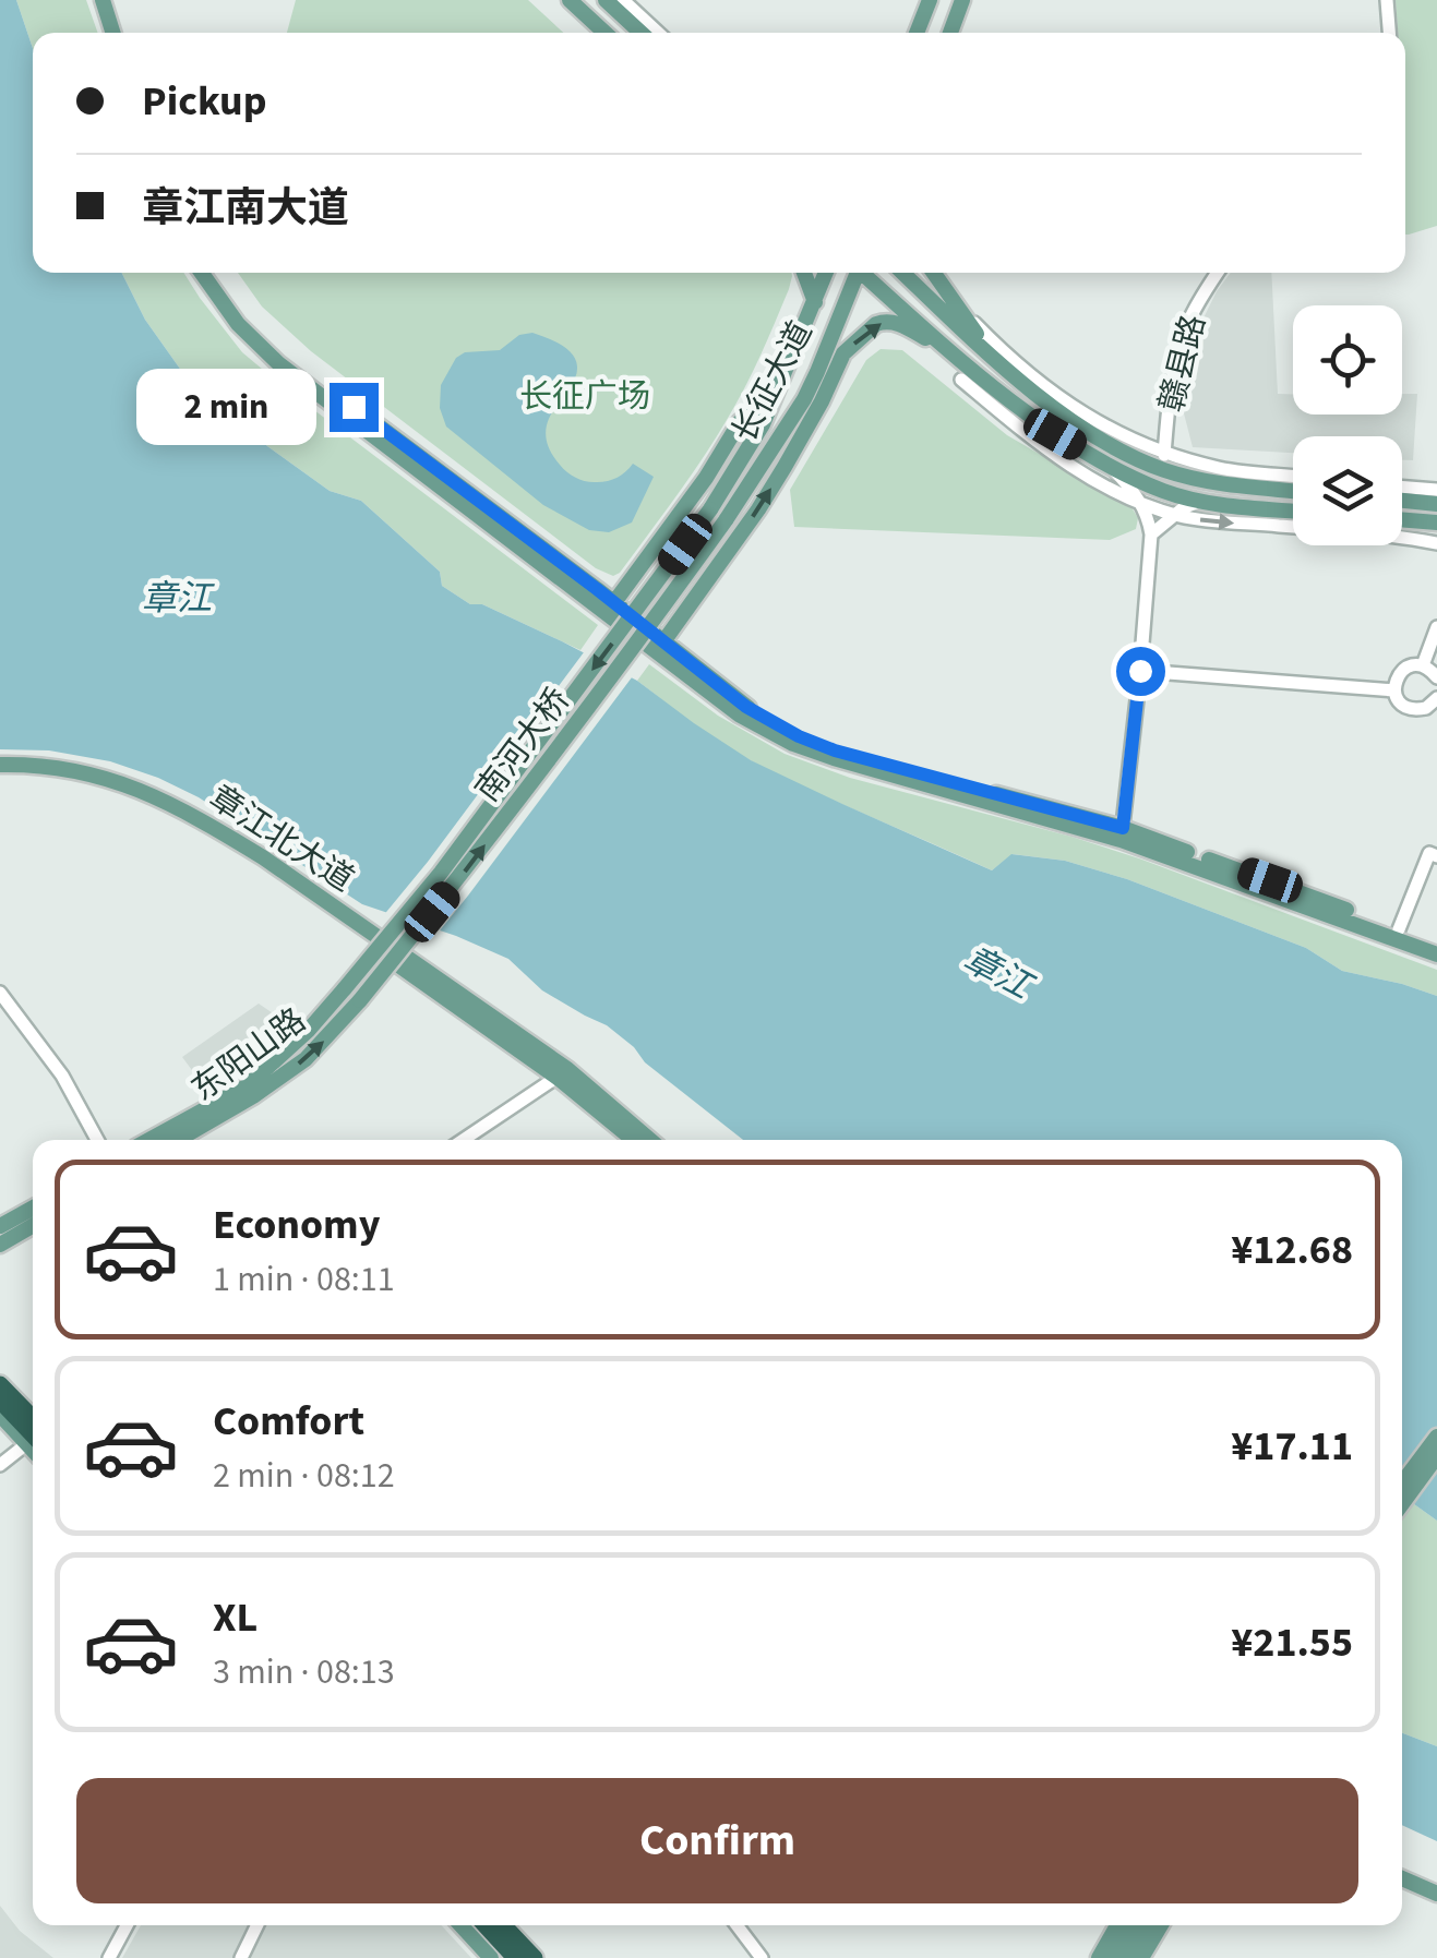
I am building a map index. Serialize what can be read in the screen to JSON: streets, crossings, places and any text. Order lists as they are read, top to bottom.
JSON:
{
  "streets": {
    "main road": [
      "长征大道",
      "南河大桥",
      "章江北大道",
      "东阳山路"
    ],
    "street": ["赣县路"]
  },
  "crossings": [
    ["长征大道", "南河大桥"],
    ["南河大桥", "东阳山路"]
  ],
  "water": ["章江"],
  "parks": ["长征广场"],
  "page": {
    "banner": ["Pickup", "章江南大道"],
    "bubble": "2 min",
    "list": [
      {
        "name": "Economy",
        "note": "1 min · 08:11",
        "value": "¥12.68"
      },
      {
        "name": "Comfort",
        "note": "2 min · 08:12",
        "value": "¥17.11"
      },
      {
        "name": "XL",
        "note": "3 min · 08:13",
        "value": "¥21.55"
      }
    ],
    "buttons": "Confirm"
  }
}
